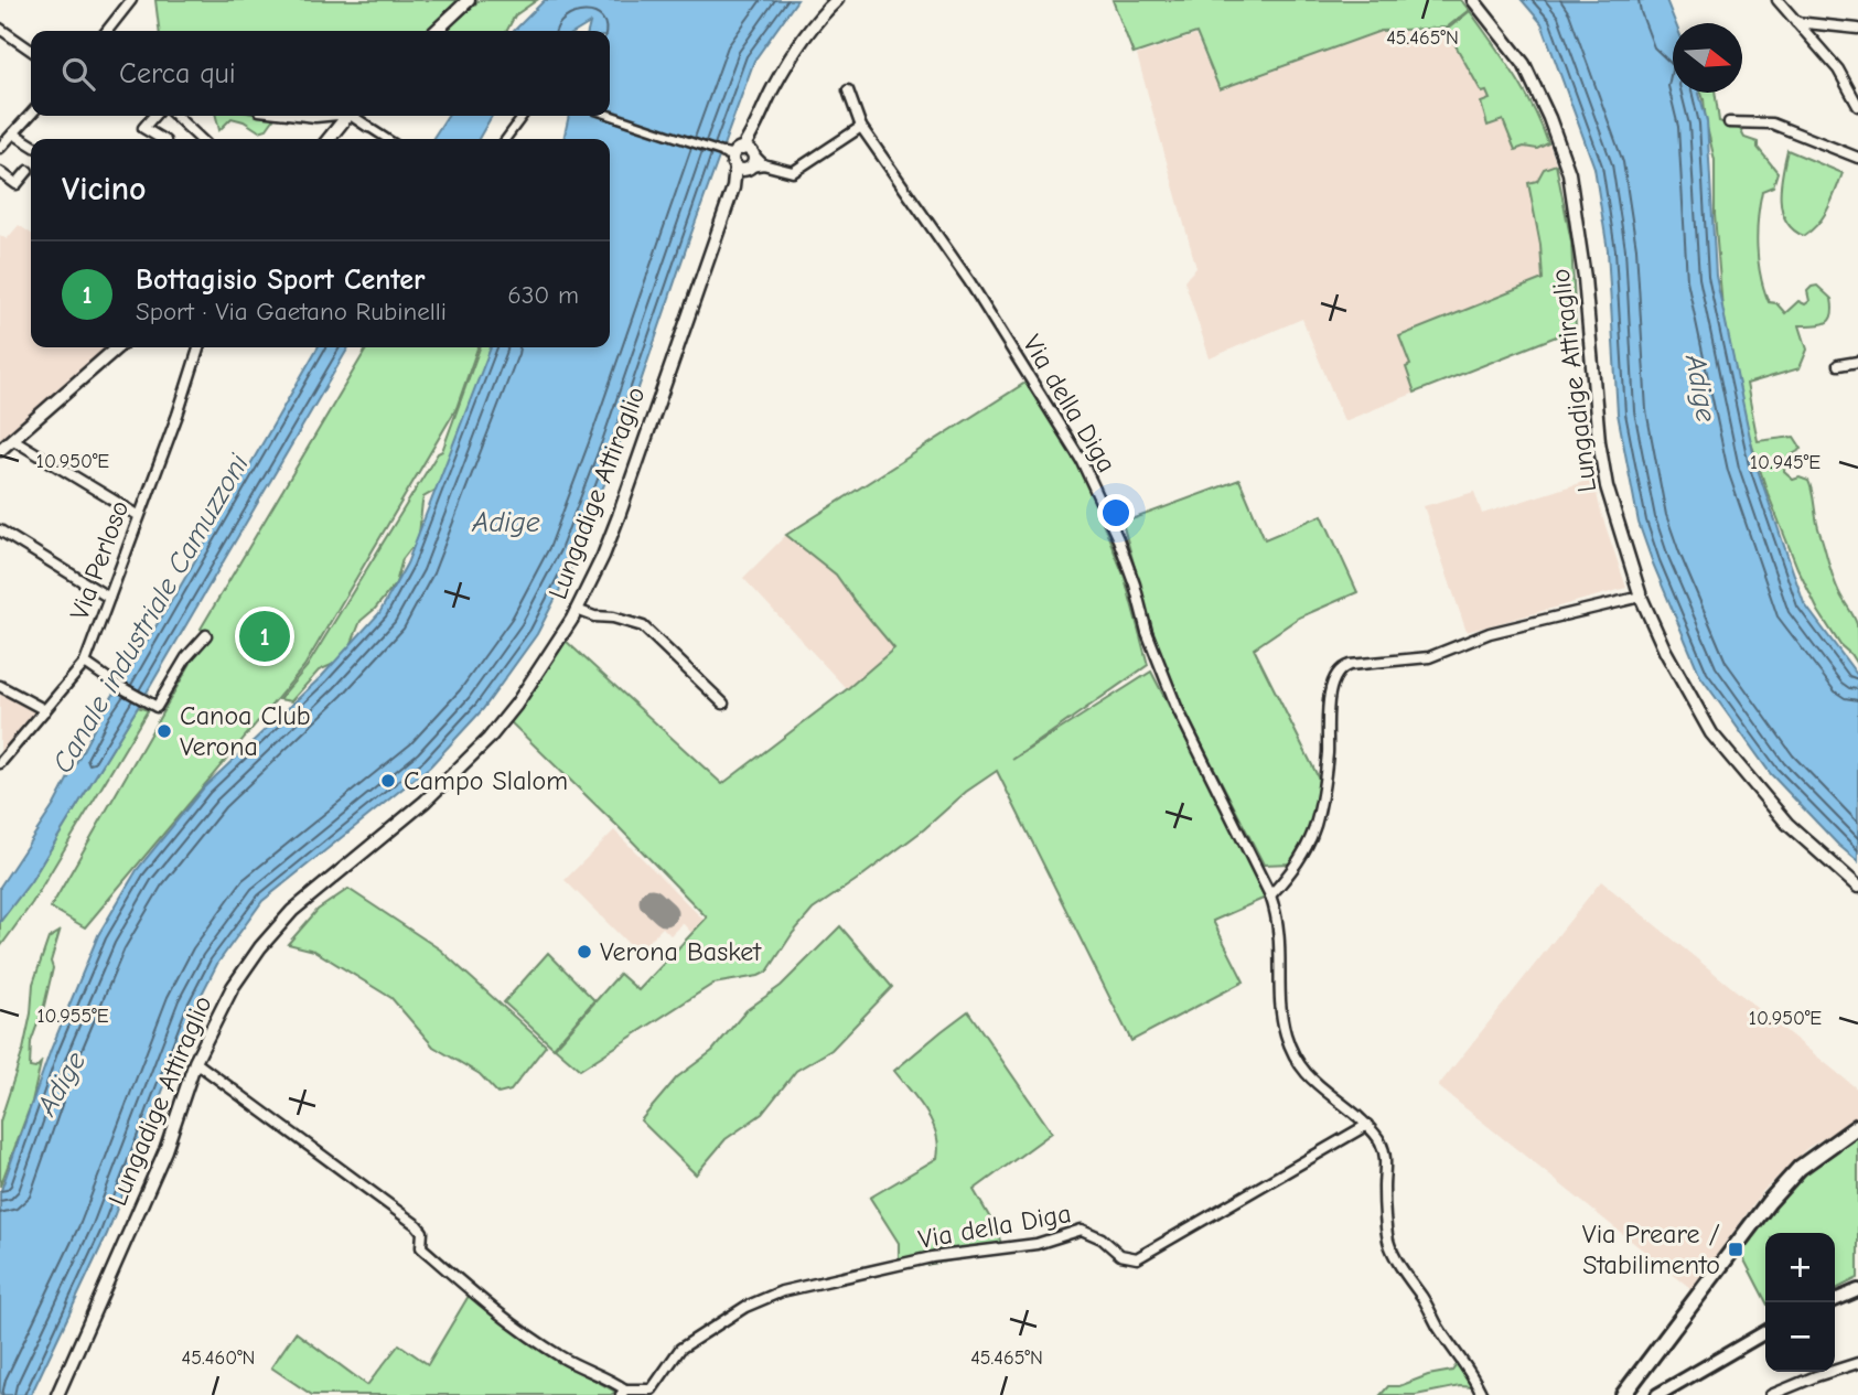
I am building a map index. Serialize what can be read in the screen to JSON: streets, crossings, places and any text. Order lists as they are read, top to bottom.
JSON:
{
  "streets": {
    "street": ["Lungadige Attiraglio", "Via della Diga", "Via Perloso"]
  },
  "crossings": [
    ["Lungadige Attiraglio", "Via della Diga"]
  ],
  "water": ["Adige", "Canale industriale Camuzzoni"],
  "places": {
    "other": ["Canoa Club Verona", "Campo Slalom", "Verona Basket"],
    "transit": ["Via Preare / Stabilimento"]
  },
  "north": "right",
  "page": {
    "search": "Cerca qui",
    "heading": "Vicino",
    "list": [
      {
        "mark": "1",
        "name": "Bottagisio Sport Center",
        "note": "Sport · Via Gaetano Rubinelli",
        "value": "630 m"
      }
    ],
    "pins": "1",
    "map_buttons": ["+", "−"]
  },
  "coordinates": [
    "45.465°N",
    "10.950°E",
    "10.945°E",
    "10.955°E",
    "45.460°N"
  ]
}
